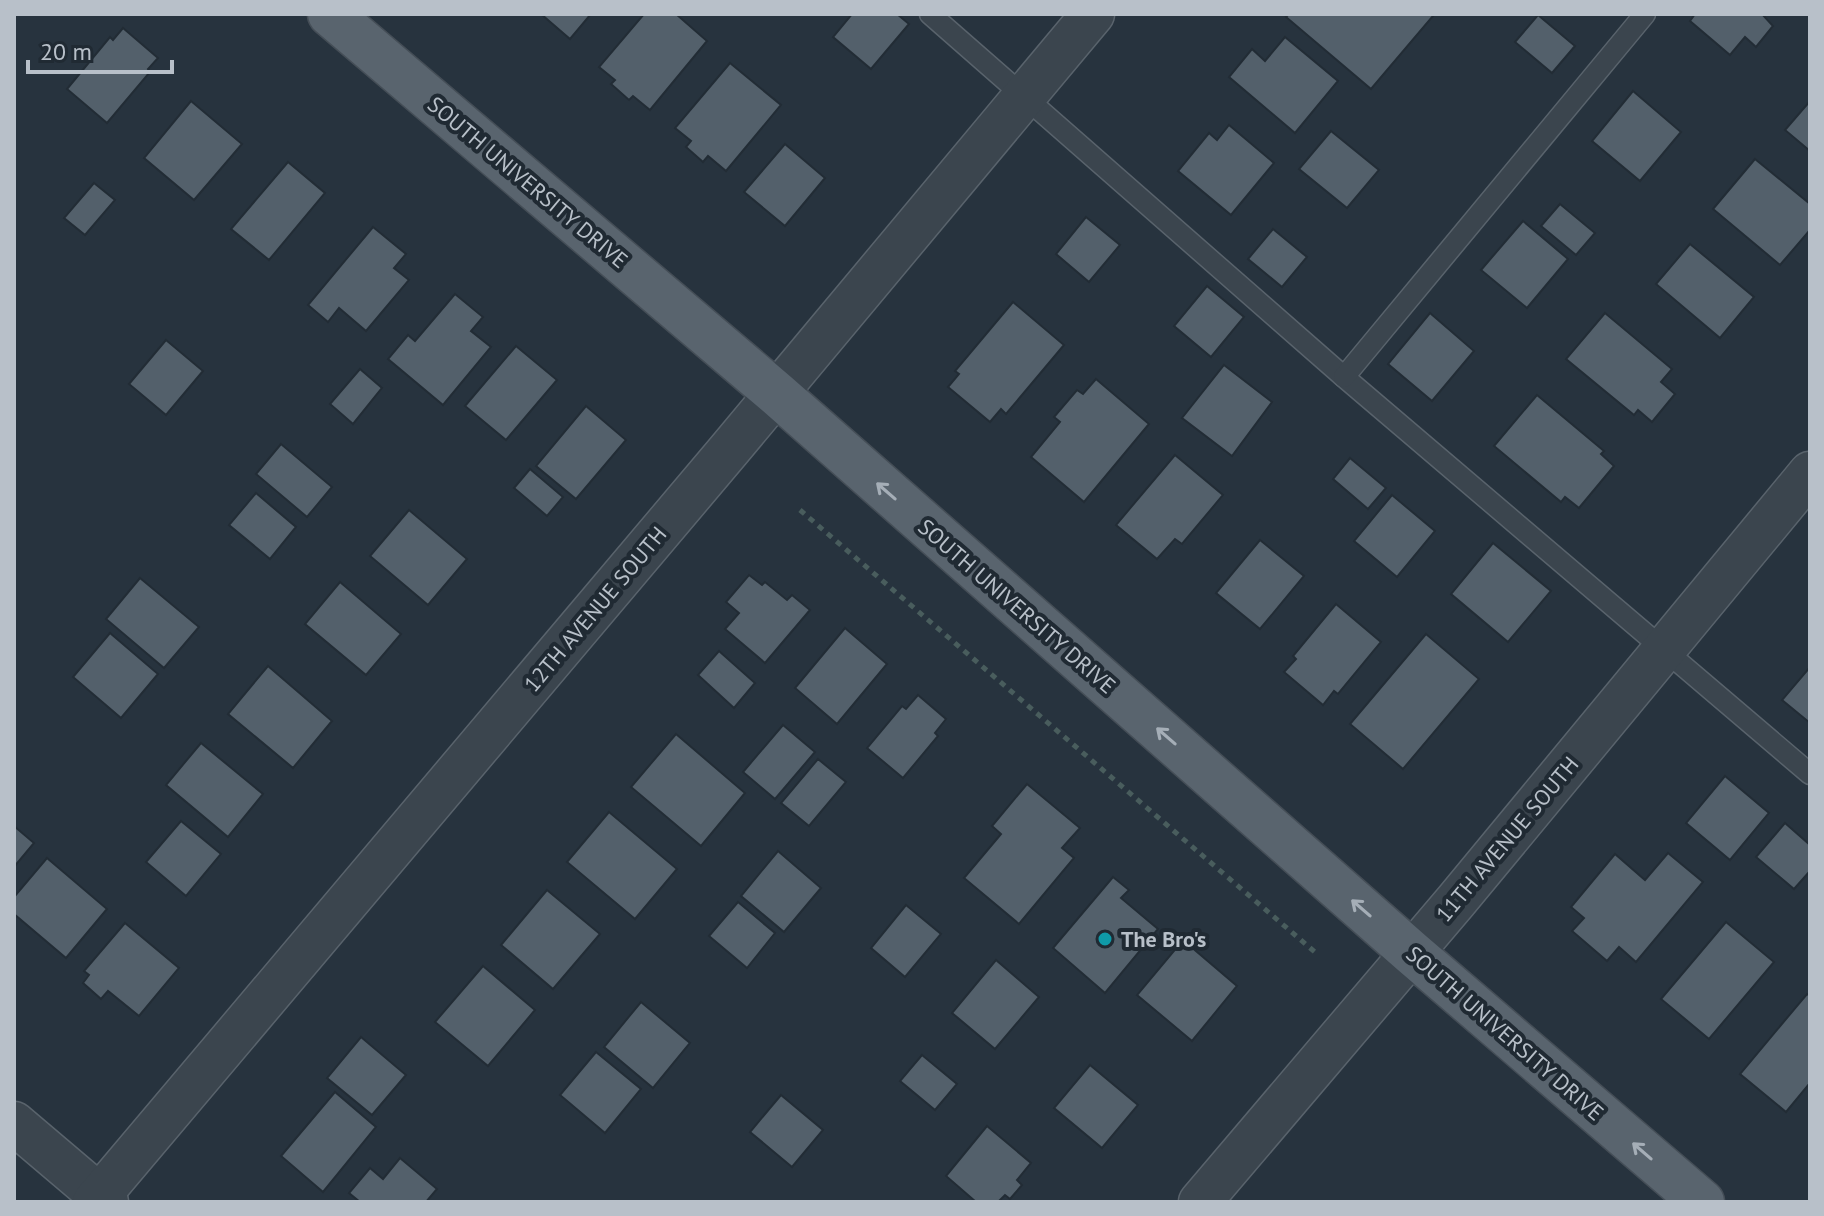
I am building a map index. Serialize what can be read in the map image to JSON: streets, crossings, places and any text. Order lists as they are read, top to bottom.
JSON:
{
  "streets": {
    "main road": ["SOUTH UNIVERSITY DRIVE"],
    "street": ["12TH AVENUE SOUTH", "11TH AVENUE SOUTH"]
  },
  "crossings": [
    ["SOUTH UNIVERSITY DRIVE", "12TH AVENUE SOUTH"],
    ["SOUTH UNIVERSITY DRIVE", "11TH AVENUE SOUTH"]
  ],
  "one_way": ["SOUTH UNIVERSITY DRIVE"],
  "places": ["The Bro's"],
  "scale_bar": "20 m"
}
